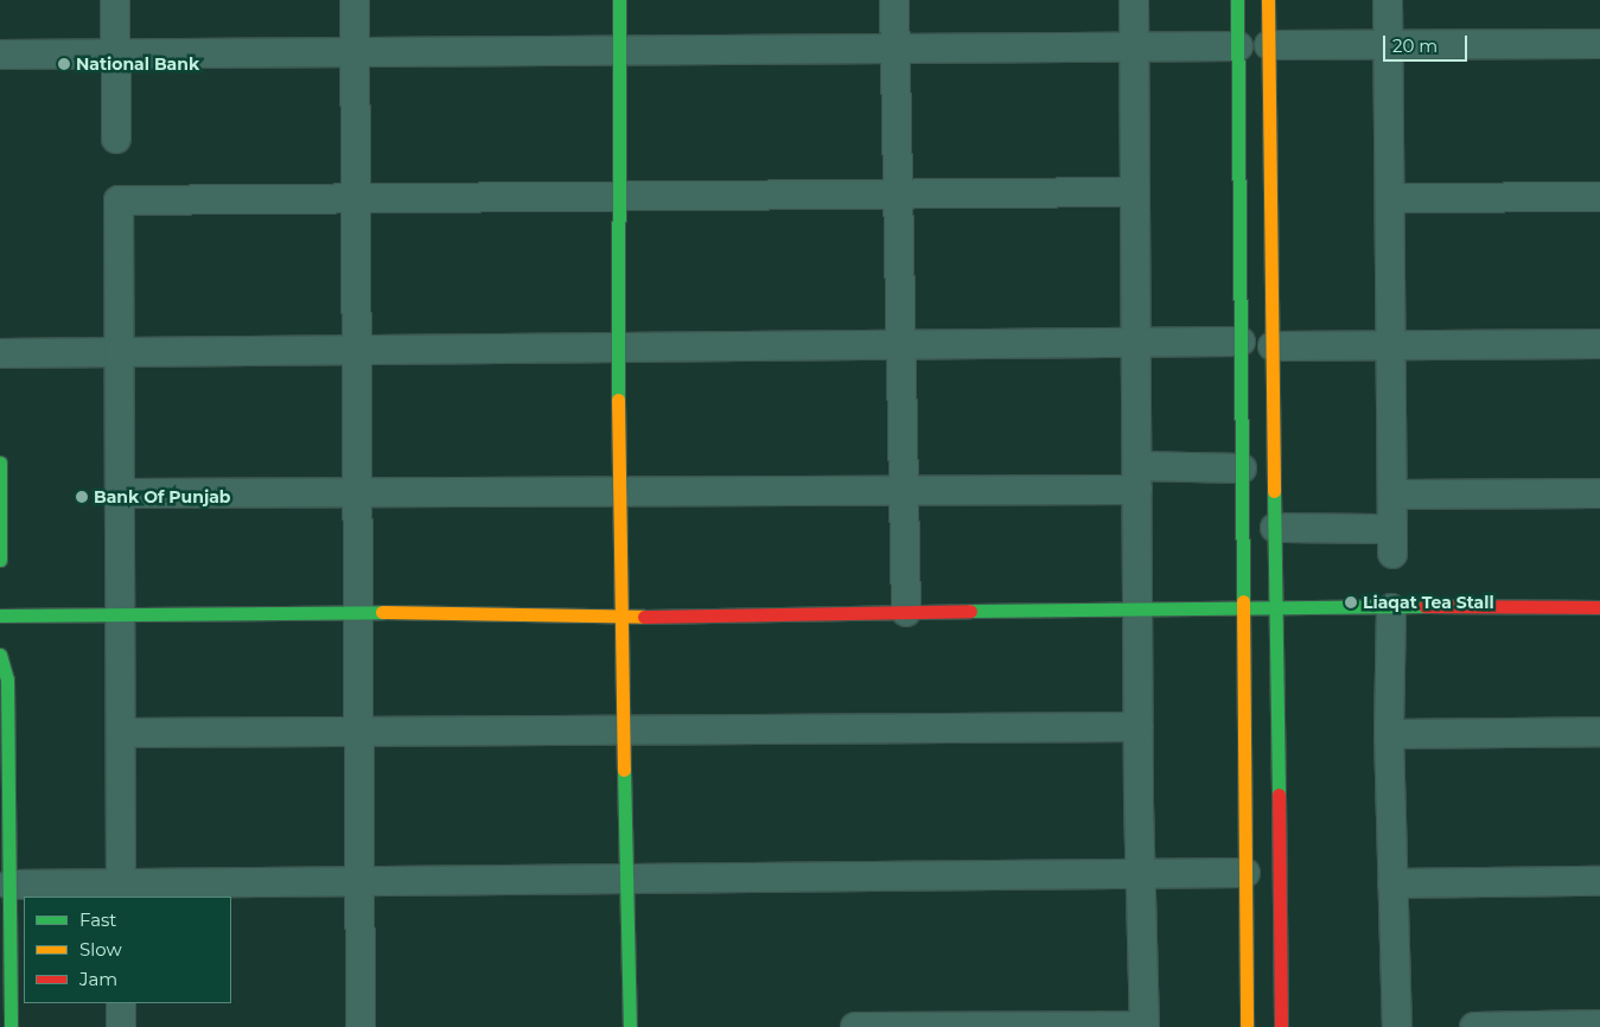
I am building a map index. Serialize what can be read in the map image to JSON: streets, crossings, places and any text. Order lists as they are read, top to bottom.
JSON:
{
  "places": ["National Bank", "Bank Of Punjab", "Liaqat Tea Stall"],
  "legend": ["Fast", "Slow", "Jam"],
  "scale_bar": "20 m"
}
